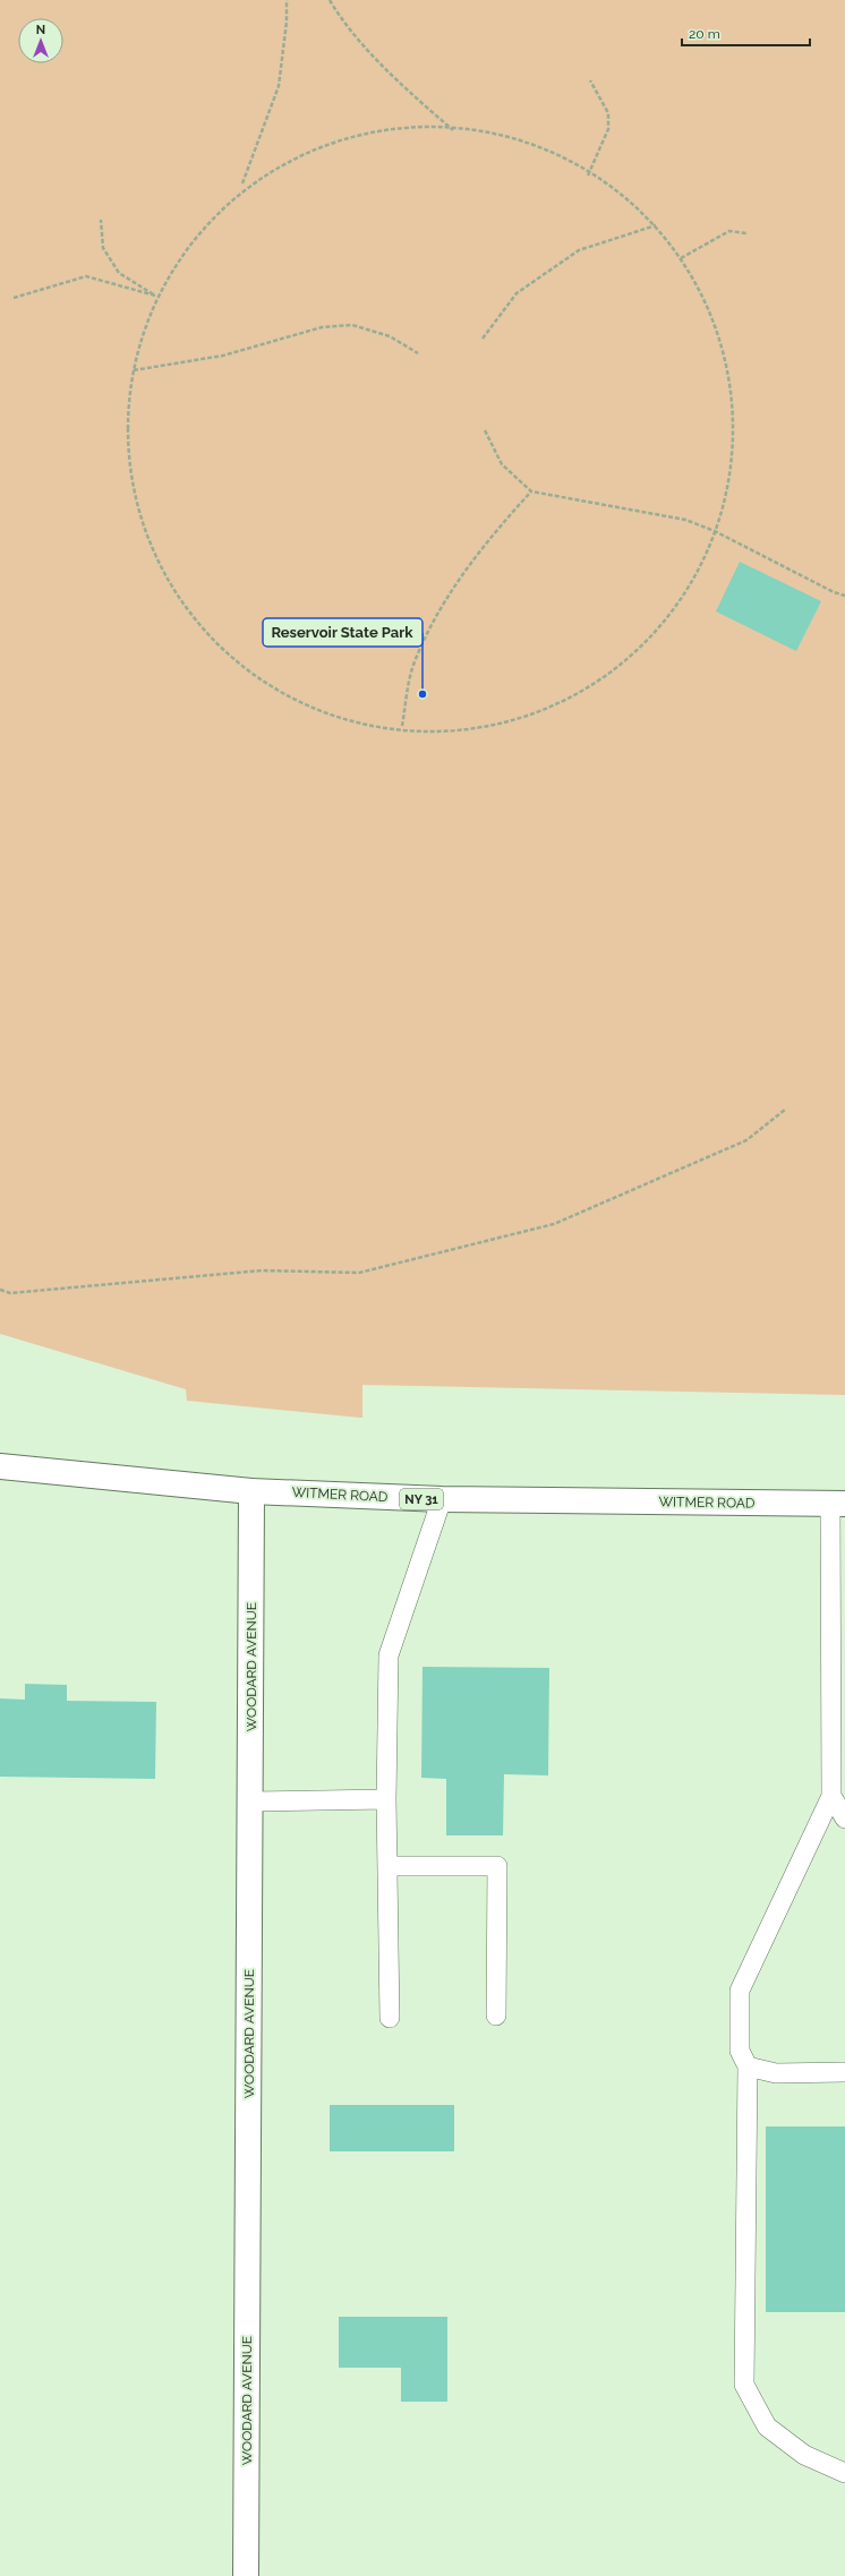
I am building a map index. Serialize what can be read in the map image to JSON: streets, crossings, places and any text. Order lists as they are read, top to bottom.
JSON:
{
  "streets": {
    "main road": ["WITMER ROAD", "NY 31", "WOODARD AVENUE"]
  },
  "crossings": [
    ["WITMER ROAD", "WOODARD AVENUE"]
  ],
  "places": ["Reservoir State Park"],
  "scale_bar": "20 m",
  "north": "top"
}
